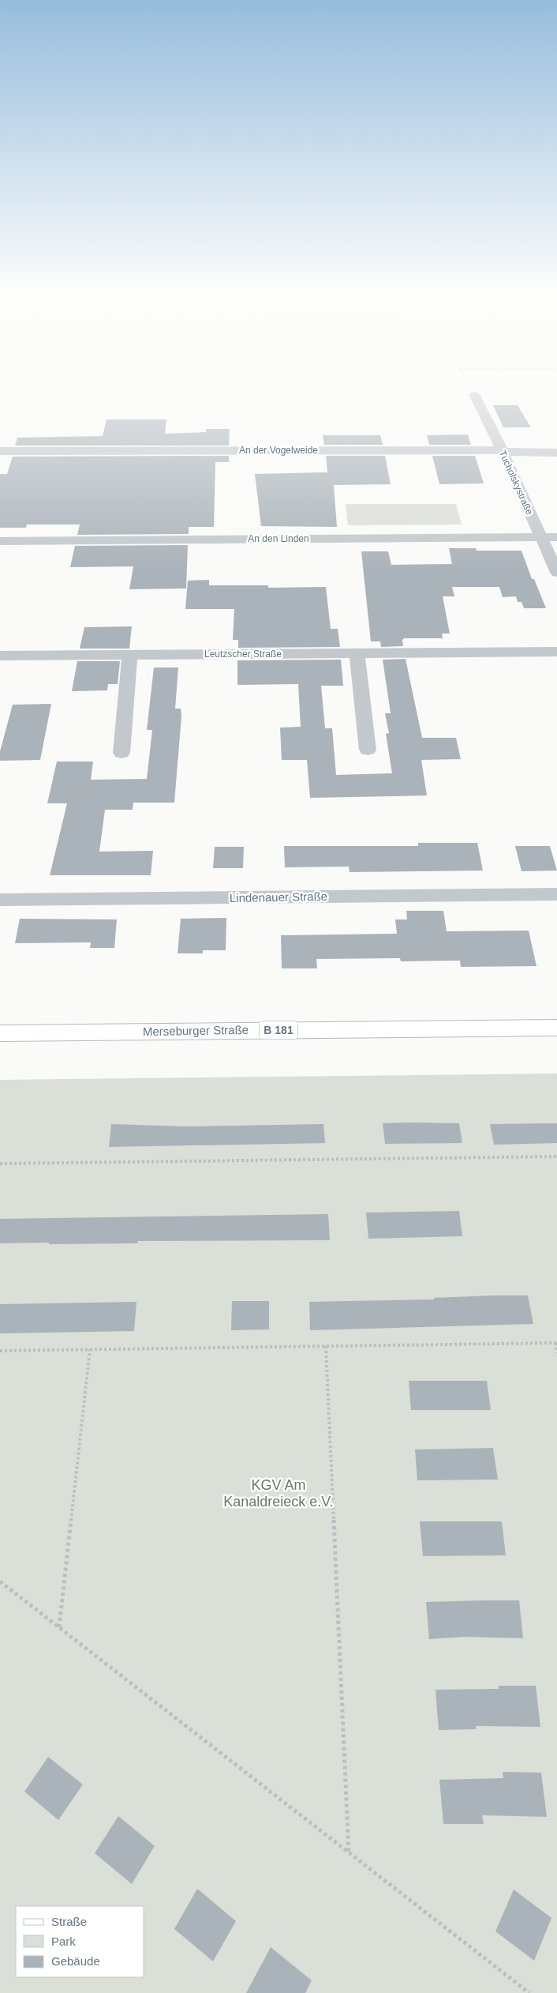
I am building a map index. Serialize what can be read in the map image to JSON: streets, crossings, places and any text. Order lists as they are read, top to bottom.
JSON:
{
  "streets": {
    "main road": ["B 181", "Merseburger Straße"],
    "street": [
      "An der Vogelweide",
      "Tucholskystraße",
      "An den Linden",
      "Leutzscher Straße",
      "Lindenauer Straße"
    ]
  },
  "crossings": [
    ["An der Vogelweide", "Tucholskystraße"],
    ["Tucholskystraße", "An den Linden"]
  ],
  "parks": ["KGV Am Kanaldreieck e.V."],
  "legend": ["Straße", "Park", "Gebäude"]
}
